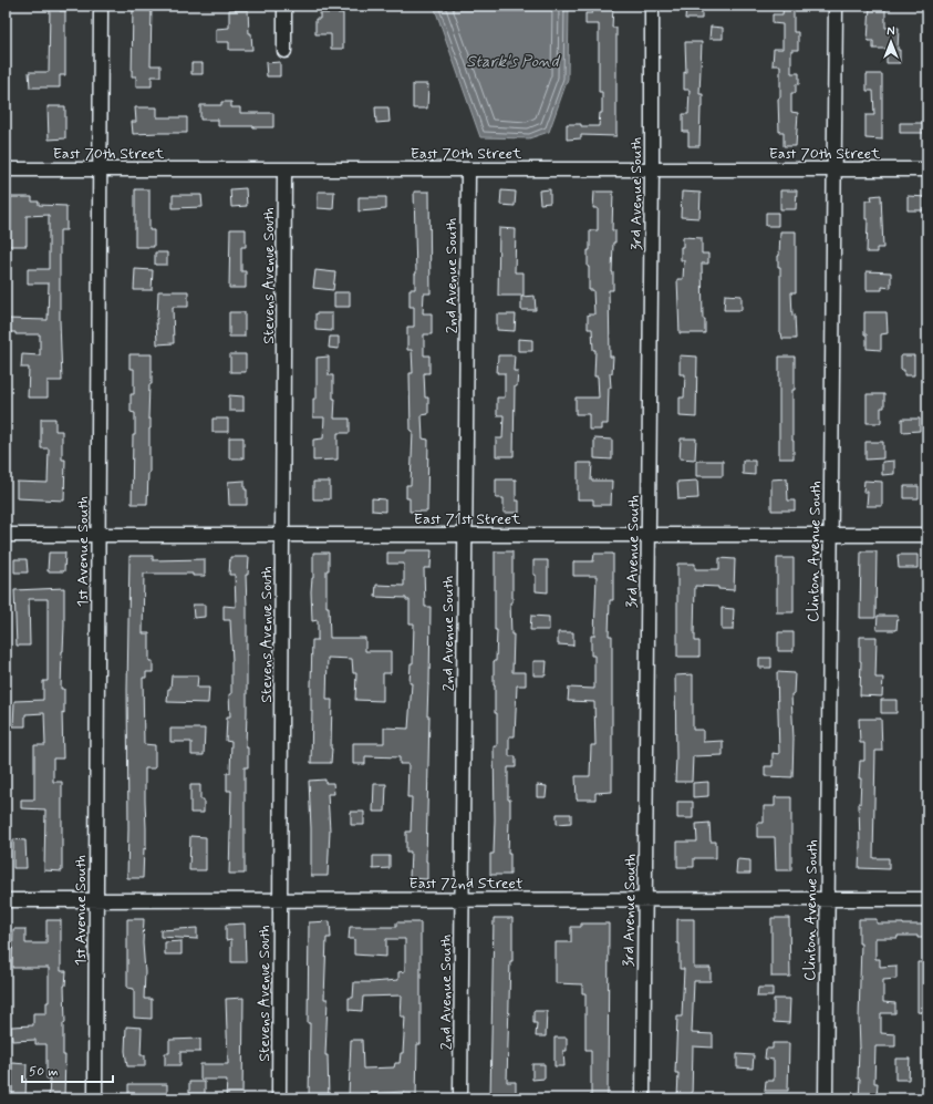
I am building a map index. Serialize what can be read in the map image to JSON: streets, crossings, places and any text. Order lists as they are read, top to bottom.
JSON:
{
  "streets": {
    "street": [
      "East 70th Street",
      "3rd Avenue South",
      "Stevens Avenue South",
      "2nd Avenue South",
      "East 71st Street",
      "1st Avenue South",
      "Clinton Avenue South",
      "East 72nd Street"
    ]
  },
  "crossings": [
    ["East 70th Street", "3rd Avenue South"],
    ["East 70th Street", "Stevens Avenue South"],
    ["East 70th Street", "2nd Avenue South"],
    ["East 70th Street", "1st Avenue South"],
    ["East 70th Street", "Clinton Avenue South"],
    ["3rd Avenue South", "East 71st Street"],
    ["3rd Avenue South", "East 72nd Street"],
    ["Stevens Avenue South", "East 71st Street"],
    ["Stevens Avenue South", "East 72nd Street"],
    ["2nd Avenue South", "East 71st Street"],
    ["2nd Avenue South", "East 72nd Street"],
    ["East 71st Street", "1st Avenue South"],
    ["East 71st Street", "Clinton Avenue South"],
    ["1st Avenue South", "East 72nd Street"],
    ["Clinton Avenue South", "East 72nd Street"]
  ],
  "water": ["Stark's Pond"],
  "scale_bar": "50 m",
  "north": "top"
}
